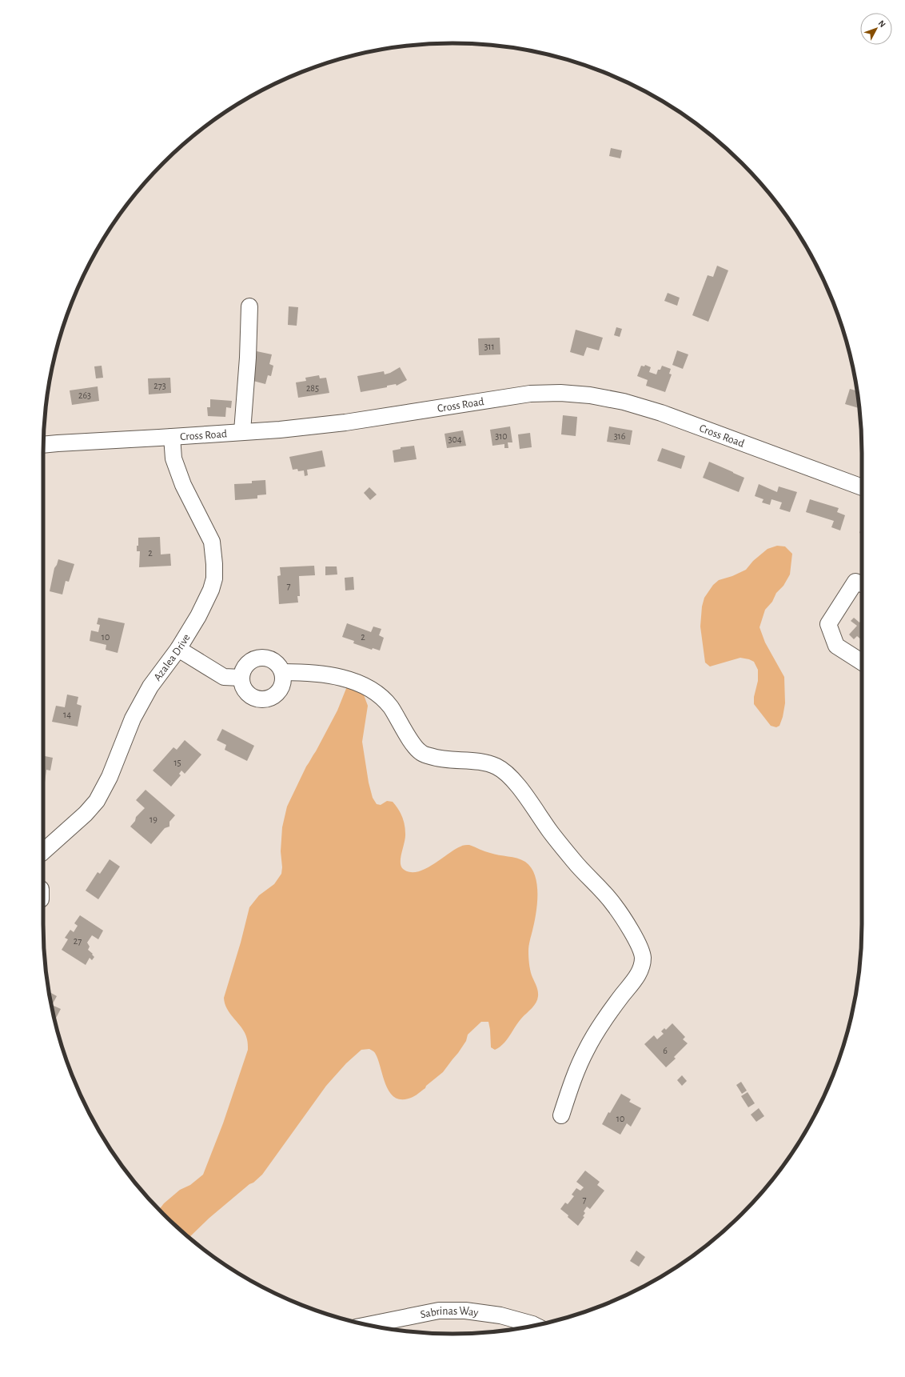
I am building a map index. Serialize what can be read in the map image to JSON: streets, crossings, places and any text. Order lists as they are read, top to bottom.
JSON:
{
  "streets": {
    "street": ["Cross Road", "Azalea Drive", "Sabrinas Way"]
  },
  "crossings": [
    ["Cross Road", "Azalea Drive"]
  ],
  "house_numbers": [
    "311",
    "273",
    "285",
    "263",
    "310",
    "316",
    "304",
    "2",
    "7",
    "10",
    "2",
    "14",
    "15",
    "19",
    "27",
    "6",
    "10",
    "7"
  ],
  "north": "top right"
}
